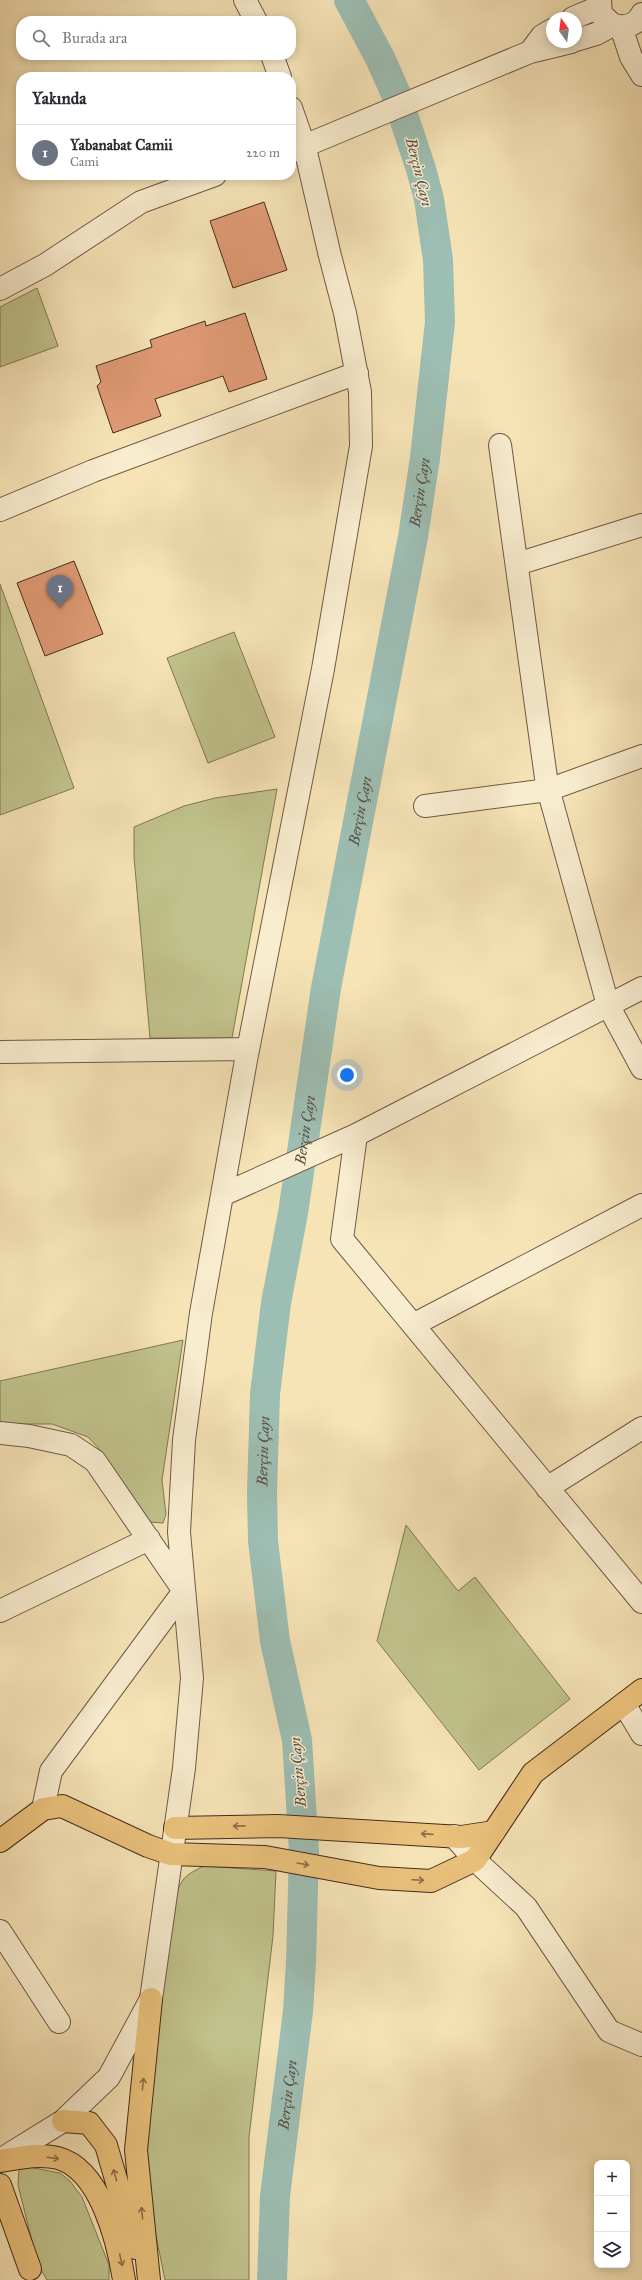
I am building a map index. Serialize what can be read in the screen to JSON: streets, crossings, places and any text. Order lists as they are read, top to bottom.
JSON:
{
  "water": ["Berçin Çayı"],
  "north": "top",
  "page": {
    "search": "Burada ara",
    "heading": "Yakında",
    "list": [
      {
        "mark": "1",
        "name": "Yabanabat Camii",
        "note": "Cami",
        "value": "220 m"
      }
    ],
    "pins": "1",
    "map_buttons": ["+", "−"]
  }
}
